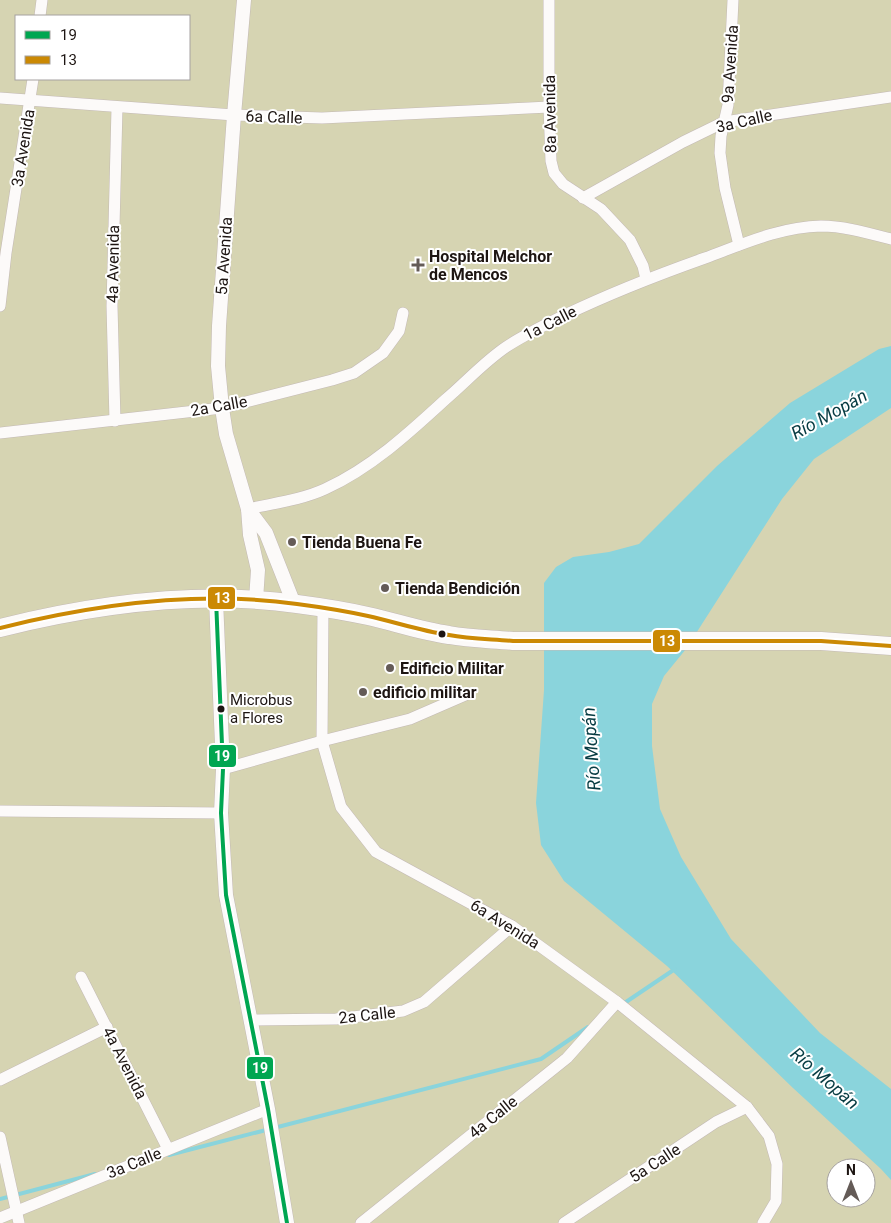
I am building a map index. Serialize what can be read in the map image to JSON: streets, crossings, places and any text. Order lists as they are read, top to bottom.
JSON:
{
  "streets": {
    "street": [
      "9a Avenida",
      "8a Avenida",
      "6a Calle",
      "3a Calle",
      "3a Avenida",
      "5a Avenida",
      "4a Avenida",
      "1a Calle",
      "2a Calle",
      "6a Avenida",
      "4a Calle",
      "5a Calle"
    ]
  },
  "crossings": [
    ["9a Avenida", "3a Calle"],
    ["9a Avenida", "1a Calle"],
    ["8a Avenida", "6a Calle"],
    ["8a Avenida", "3a Calle"],
    ["8a Avenida", "1a Calle"],
    ["6a Calle", "3a Avenida"],
    ["6a Calle", "5a Avenida"],
    ["6a Calle", "4a Avenida"],
    ["3a Calle", "4a Avenida"],
    ["5a Avenida", "1a Calle"],
    ["5a Avenida", "2a Calle"],
    ["4a Avenida", "2a Calle"],
    ["2a Calle", "6a Avenida"],
    ["6a Avenida", "4a Calle"],
    ["6a Avenida", "5a Calle"]
  ],
  "water": ["Río Mopán"],
  "places": {
    "health": ["Hospital Melchor de Mencos"],
    "other": [
      "Tienda Buena Fe",
      "Tienda Bendición",
      "Edificio Militar",
      "edificio militar",
      "Microbus a Flores"
    ]
  },
  "lines": ["transit line 13", "transit line 19"],
  "legend": ["19", "13"],
  "north": "top"
}
